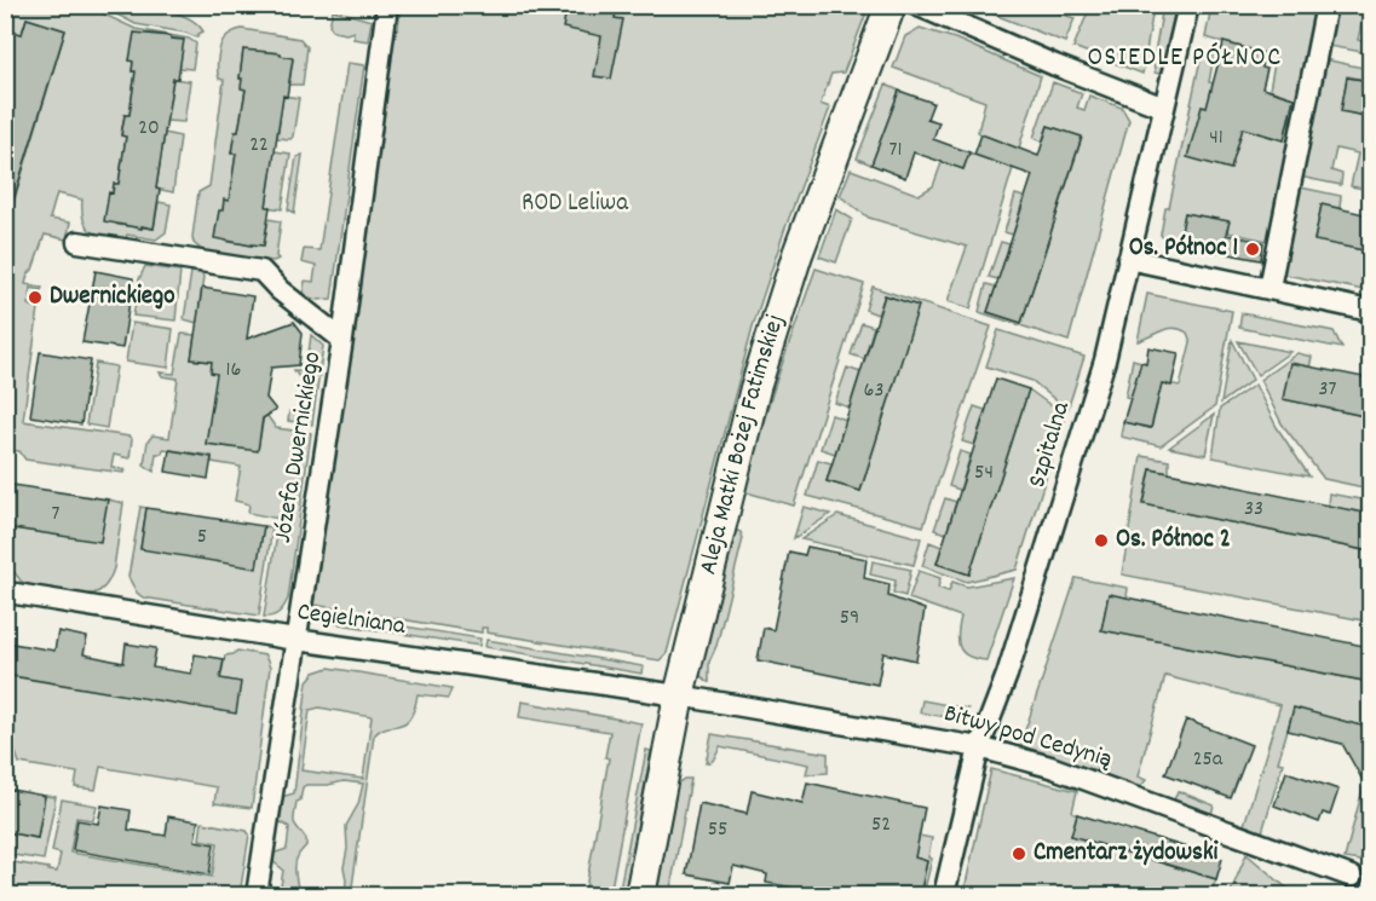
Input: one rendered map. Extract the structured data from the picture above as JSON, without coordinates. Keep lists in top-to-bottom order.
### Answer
{
  "streets": {
    "street": [
      "Aleja Matki Bożej Fatimskiej",
      "Szpitalna",
      "Józefa Dwernickiego",
      "Cegielniana",
      "Bitwy pod Cedynią"
    ]
  },
  "crossings": [
    ["Aleja Matki Bożej Fatimskiej", "Cegielniana"],
    ["Aleja Matki Bożej Fatimskiej", "Bitwy pod Cedynią"],
    ["Szpitalna", "Bitwy pod Cedynią"],
    ["Józefa Dwernickiego", "Cegielniana"],
    ["Cegielniana", "Bitwy pod Cedynią"]
  ],
  "districts": ["OSIEDLE PÓŁNOC"],
  "parks": ["ROD Leliwa"],
  "places": [
    "Os. Północ 1",
    "Dwernickiego",
    "Os. Północ 2",
    "Cmentarz żydowski"
  ],
  "house_numbers": [
    "20",
    "41",
    "22",
    "71",
    "16",
    "37",
    "63",
    "54",
    "33",
    "7",
    "5",
    "59",
    "25a",
    "52",
    "55"
  ]
}
